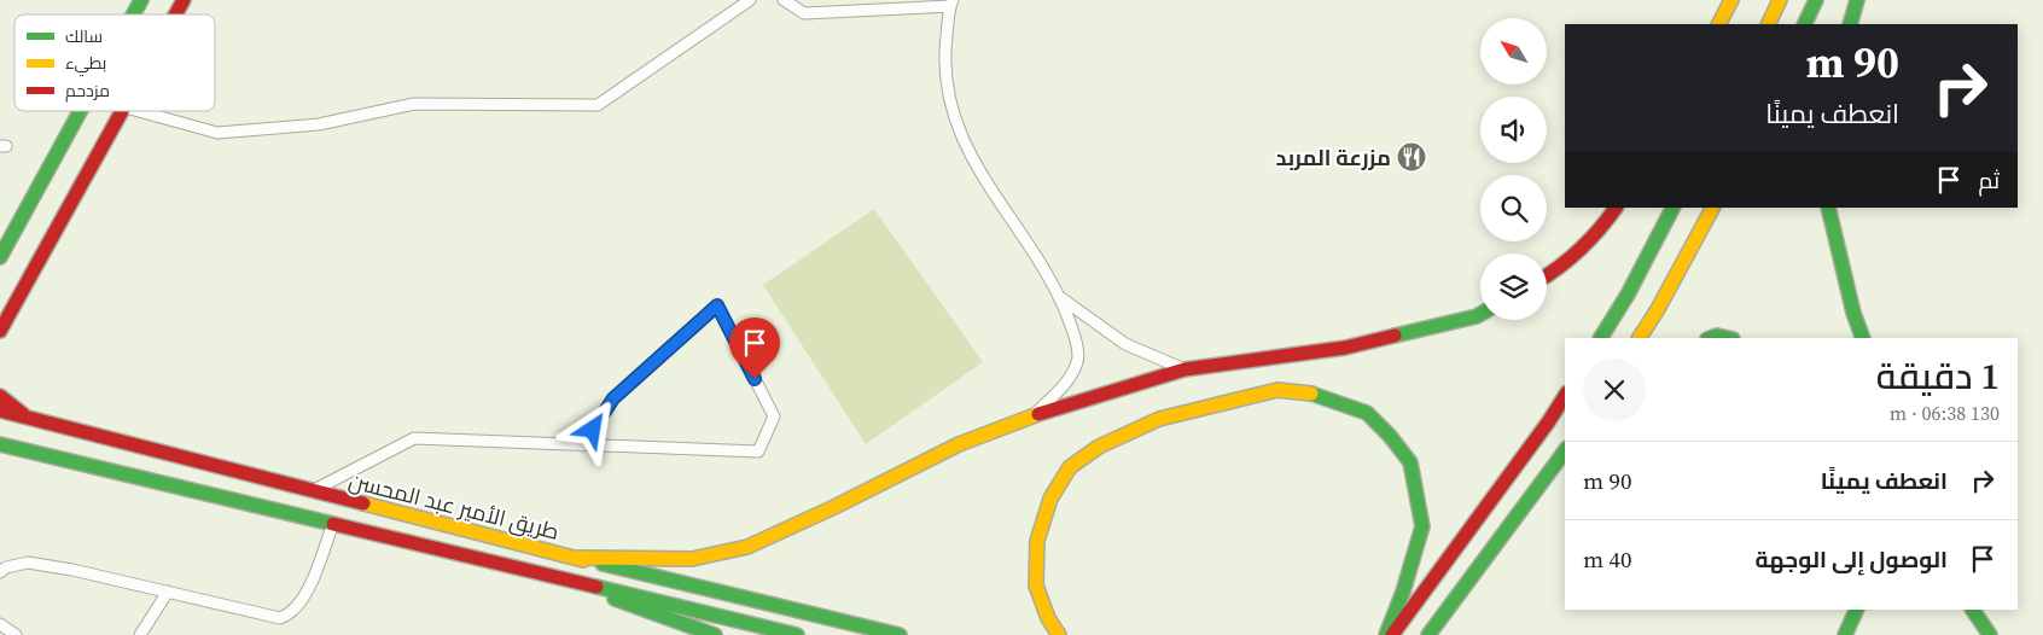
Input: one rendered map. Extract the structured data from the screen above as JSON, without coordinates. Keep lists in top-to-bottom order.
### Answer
{
  "streets": {
    "main road": ["طريق الأمير عبد المحسن"]
  },
  "places": {
    "restaurant": ["مزرعة المربد"]
  },
  "legend": ["سالك", "بطيء", "مزدحم"],
  "north": "top left",
  "page": {
    "turn": ["90 m", "انعطف يمينًا"],
    "then": "ثم",
    "heading": ["1 دقيقة", "130 m · 06:38"],
    "list": [
      {
        "name": "انعطف يمينًا",
        "value": "90 m"
      },
      {
        "name": "الوصول إلى الوجهة",
        "value": "40 m"
      }
    ]
  }
}
